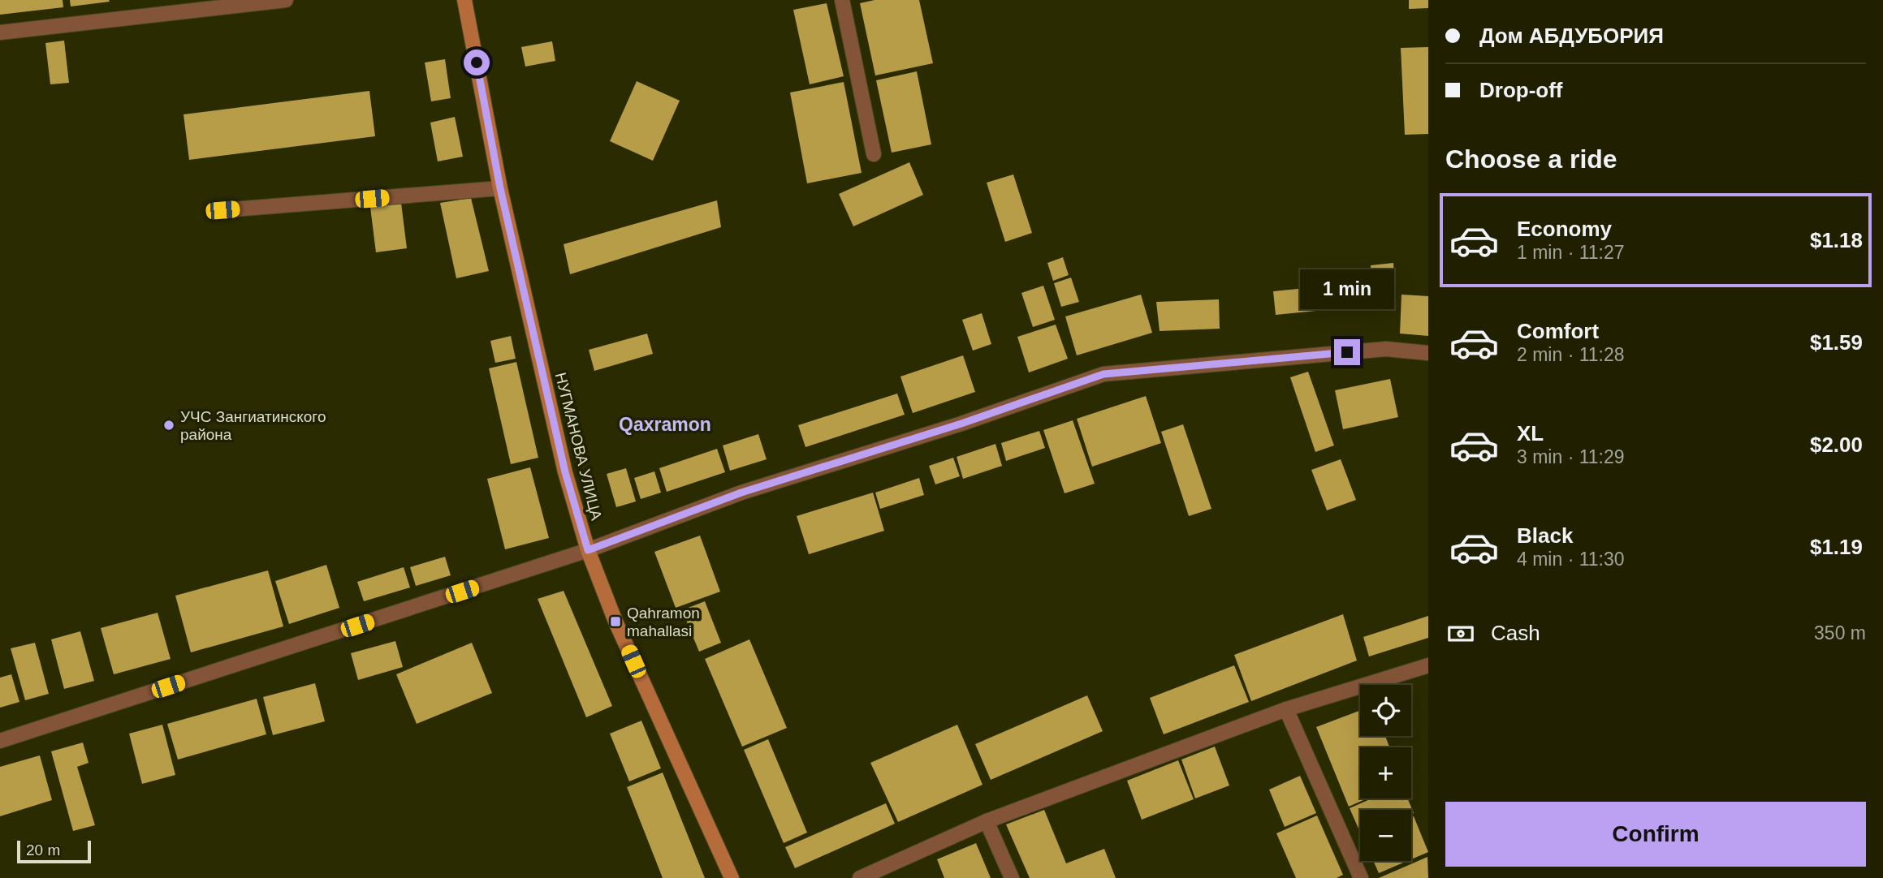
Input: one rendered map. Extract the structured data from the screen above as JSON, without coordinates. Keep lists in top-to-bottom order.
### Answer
{
  "streets": {
    "main road": ["НУГМАНОВА УЛИЦА"]
  },
  "districts": ["Qaxramon"],
  "places": {
    "other": ["УЧС Зангиатинского района"],
    "transit": ["Qahramon mahallasi"]
  },
  "scale_bar": "20 m",
  "page": {
    "banner": ["Дом АБДУБОРИЯ", "Drop-off"],
    "heading": "Choose a ride",
    "list": [
      {
        "name": "Economy",
        "note": "1 min · 11:27",
        "value": "$1.18"
      },
      {
        "name": "Comfort",
        "note": "2 min · 11:28",
        "value": "$1.59"
      },
      {
        "name": "XL",
        "note": "3 min · 11:29",
        "value": "$2.00"
      },
      {
        "name": "Black",
        "note": "4 min · 11:30",
        "value": "$1.19"
      }
    ],
    "bubble": "1 min",
    "pay": ["Cash", "350 m"],
    "map_buttons": ["+", "−"],
    "buttons": "Confirm",
    "scale": "20 m"
  }
}
